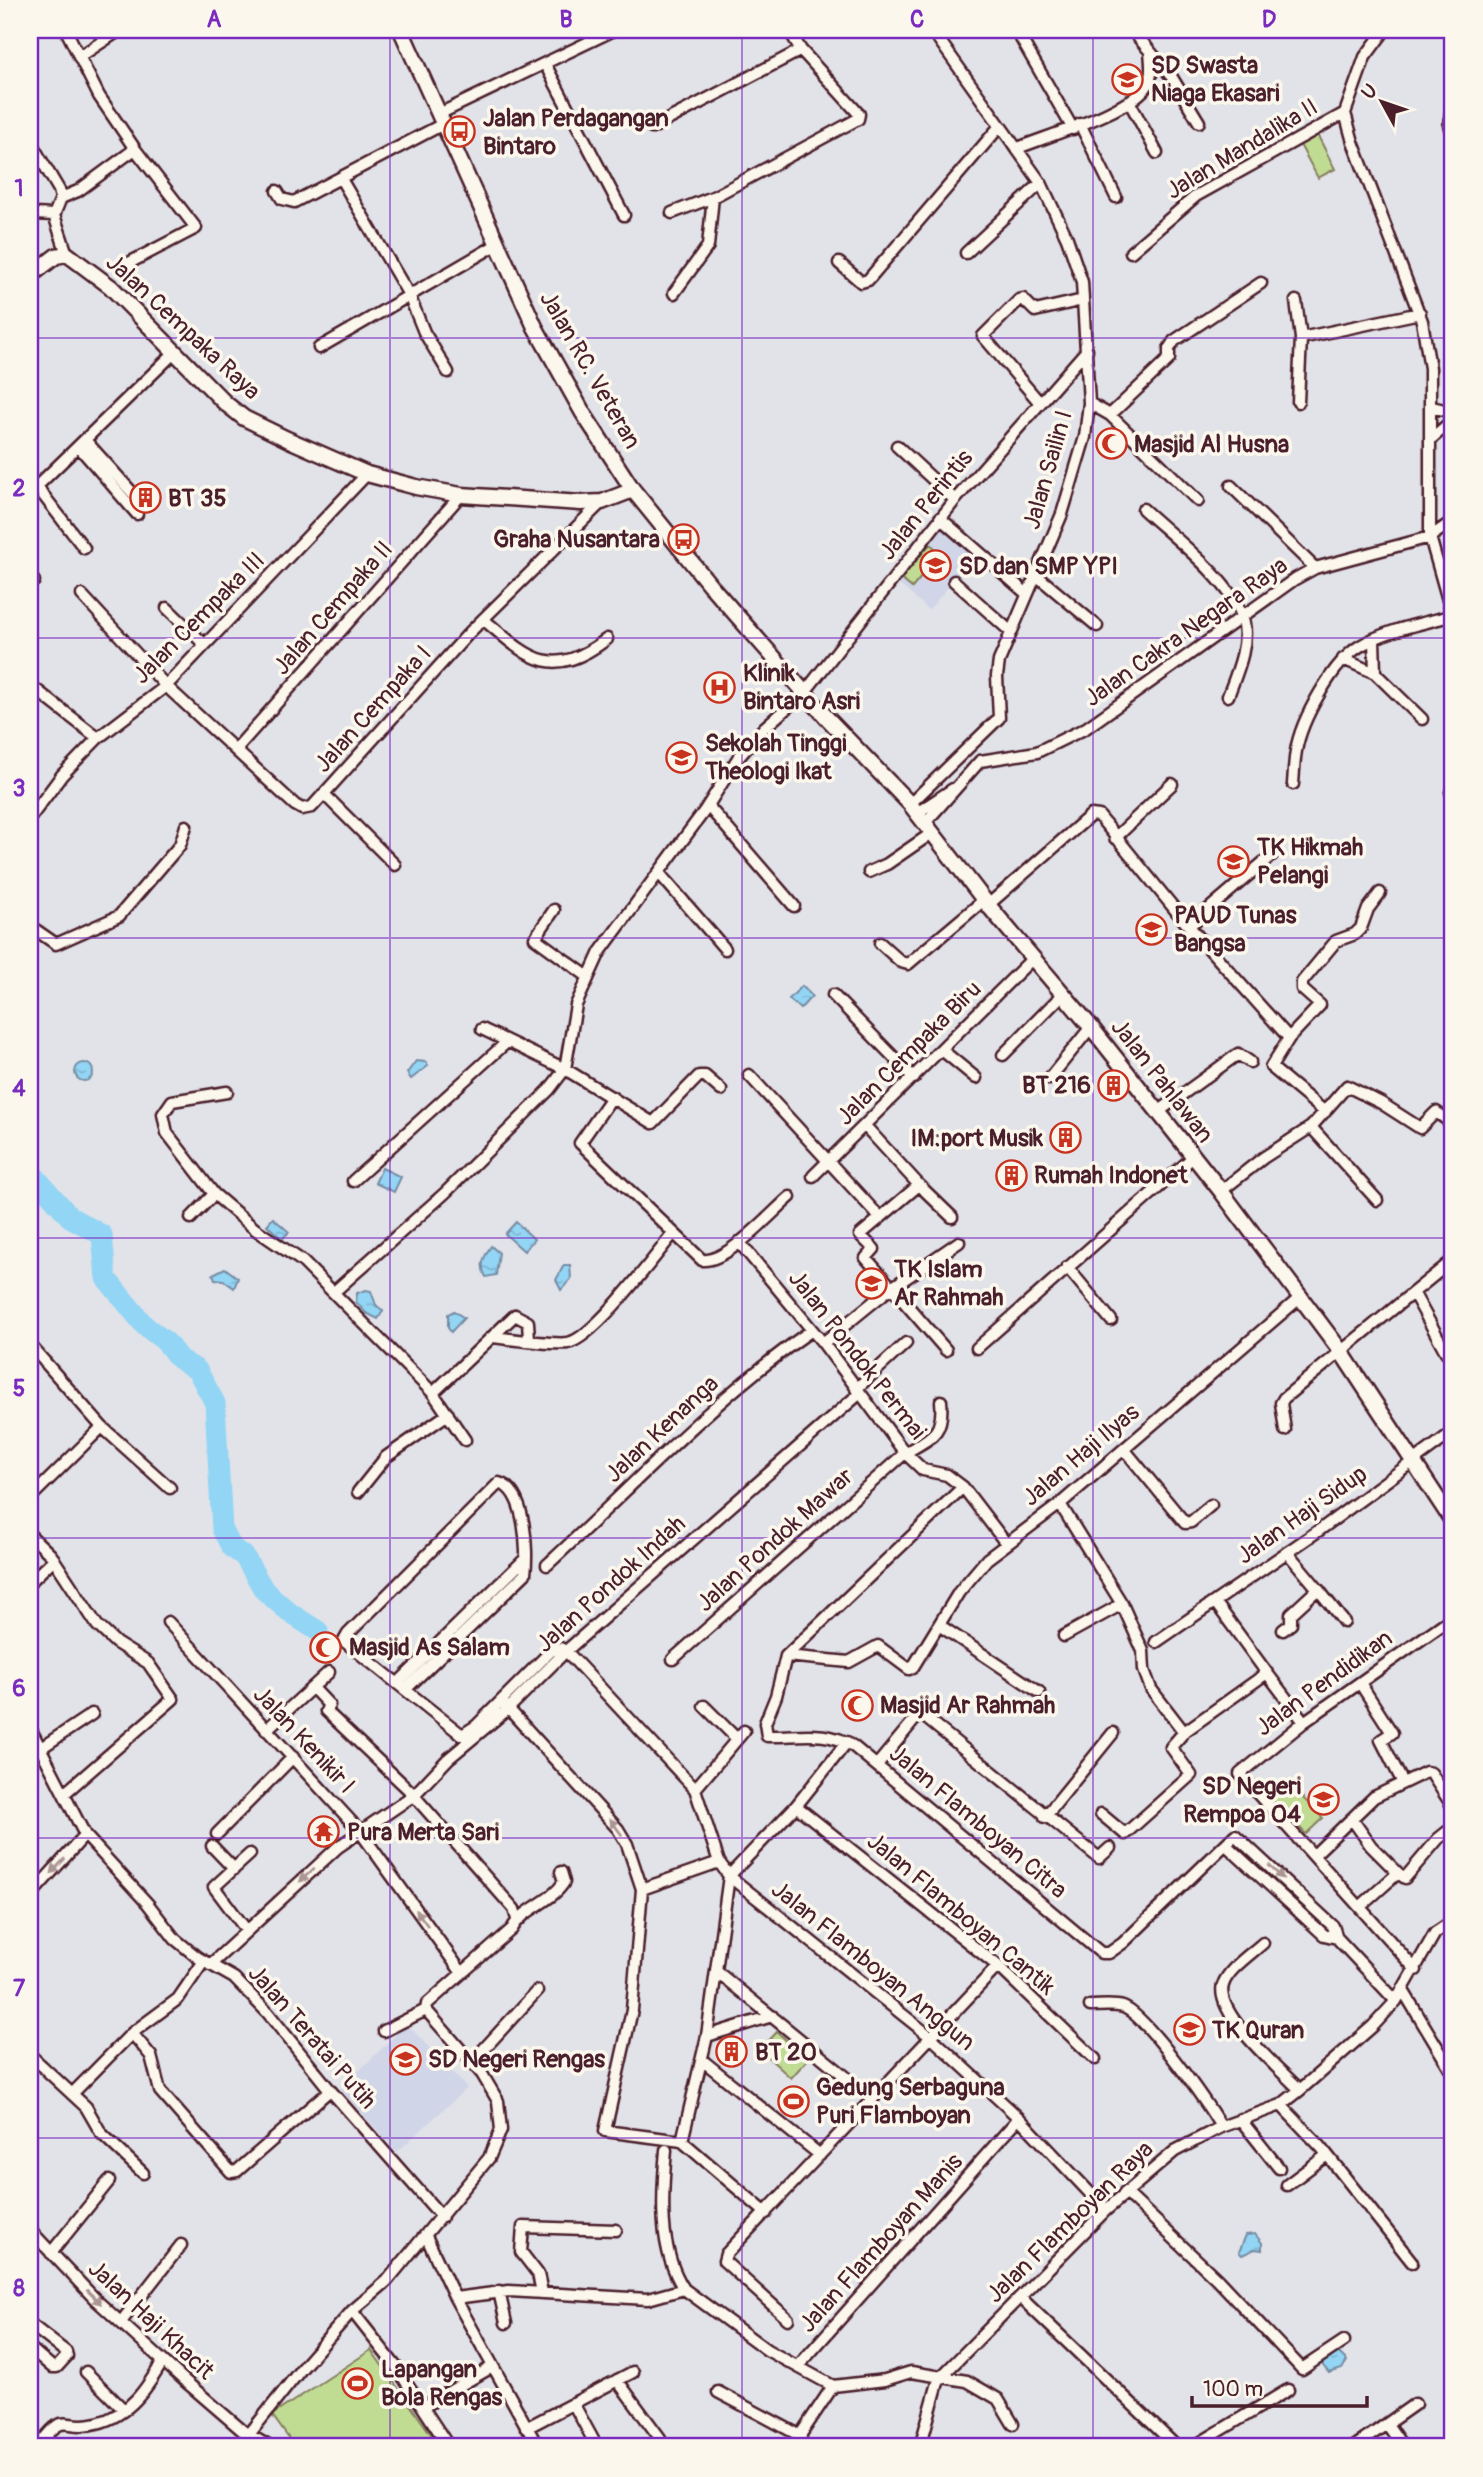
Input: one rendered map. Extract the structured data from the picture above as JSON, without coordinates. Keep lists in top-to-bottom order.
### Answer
{
  "streets": {
    "main road": ["Jalan Cempaka Raya", "Jalan RC. Veteran", "Jalan Pahlawan"],
    "street": [
      "Jalan Mandalika II",
      "Jalan Sailin I",
      "Jalan Perintis",
      "Jalan Cempaka II",
      "Jalan Cempaka III",
      "Jalan Cakra Negara Raya",
      "Jalan Cempaka I",
      "Jalan Cempaka Biru",
      "Jalan Pondok Permai",
      "Jalan Kenanga",
      "Jalan Haji Ilyas",
      "Jalan Haji Sidup",
      "Jalan Pondok Mawar",
      "Jalan Pondok Indah",
      "Jalan Pendidikan",
      "Jalan Kenikir I",
      "Jalan Flamboyan Citra",
      "Jalan Flamboyan Cantik",
      "Jalan Flamboyan Anggun",
      "Jalan Teratai Putih",
      "Jalan Flamboyan Raya",
      "Jalan Flamboyan Manis",
      "Jalan Haji Khacit"
    ]
  },
  "crossings": [
    ["Jalan Cempaka Raya", "Jalan RC. Veteran"],
    ["Jalan Cempaka Raya", "Jalan Cempaka II"],
    ["Jalan Cempaka Raya", "Jalan Cempaka III"],
    ["Jalan Cempaka Raya", "Jalan Cempaka I"],
    ["Jalan RC. Veteran", "Jalan Perintis"],
    ["Jalan RC. Veteran", "Jalan Pahlawan"],
    ["Jalan Sailin I", "Jalan Perintis"],
    ["Jalan Sailin I", "Jalan Cakra Negara Raya"],
    ["Jalan Sailin I", "Jalan Pahlawan"],
    ["Jalan Perintis", "Jalan Pahlawan"],
    ["Jalan Cempaka II", "Jalan Cempaka I"],
    ["Jalan Cempaka III", "Jalan Cempaka I"],
    ["Jalan Cakra Negara Raya", "Jalan Pahlawan"],
    ["Jalan Cempaka Biru", "Jalan Pahlawan"],
    ["Jalan Pahlawan", "Jalan Haji Ilyas"],
    ["Jalan Pahlawan", "Jalan Haji Sidup"],
    ["Jalan Pondok Permai", "Jalan Kenanga"],
    ["Jalan Pondok Permai", "Jalan Haji Ilyas"],
    ["Jalan Pondok Permai", "Jalan Pondok Mawar"],
    ["Jalan Pondok Permai", "Jalan Pondok Indah"],
    ["Jalan Kenikir I", "Jalan Teratai Putih"],
    ["Jalan Flamboyan Citra", "Jalan Flamboyan Raya"],
    ["Jalan Flamboyan Anggun", "Jalan Flamboyan Raya"],
    ["Jalan Flamboyan Anggun", "Jalan Flamboyan Manis"]
  ],
  "places": {
    "school or university": [
      "SD Swasta Niaga Ekasari",
      "SD dan SMP YPI",
      "Sekolah Tinggi Theologi Ikat",
      "TK Hikmah Pelangi",
      "PAUD Tunas Bangsa",
      "TK Islam Ar Rahmah",
      "SD Negeri Rempoa 04",
      "TK Quran",
      "SD Negeri Rengas"
    ],
    "bus stop": ["Jalan Perdagangan Bintaro", "Graha Nusantara"],
    "mosque": ["Masjid Al Husna", "Masjid As Salam", "Masjid Ar Rahmah"],
    "building": [
      "BT 35",
      "BT 216",
      "IM:port Musik",
      "Rumah Indonet",
      "BT 20"
    ],
    "hospital": ["Klinik Bintaro Asri"],
    "temple": ["Pura Merta Sari"],
    "sports": ["Gedung Serbaguna Puri Flamboyan", "Lapangan Bola Rengas"]
  },
  "scale_bar": "100 m",
  "north": "top left",
  "grid": {
    "columns": [
      "A",
      "B",
      "C",
      "D"
    ],
    "rows": [
      "1",
      "2",
      "3",
      "4",
      "5",
      "6",
      "7",
      "8"
    ]
  }
}
